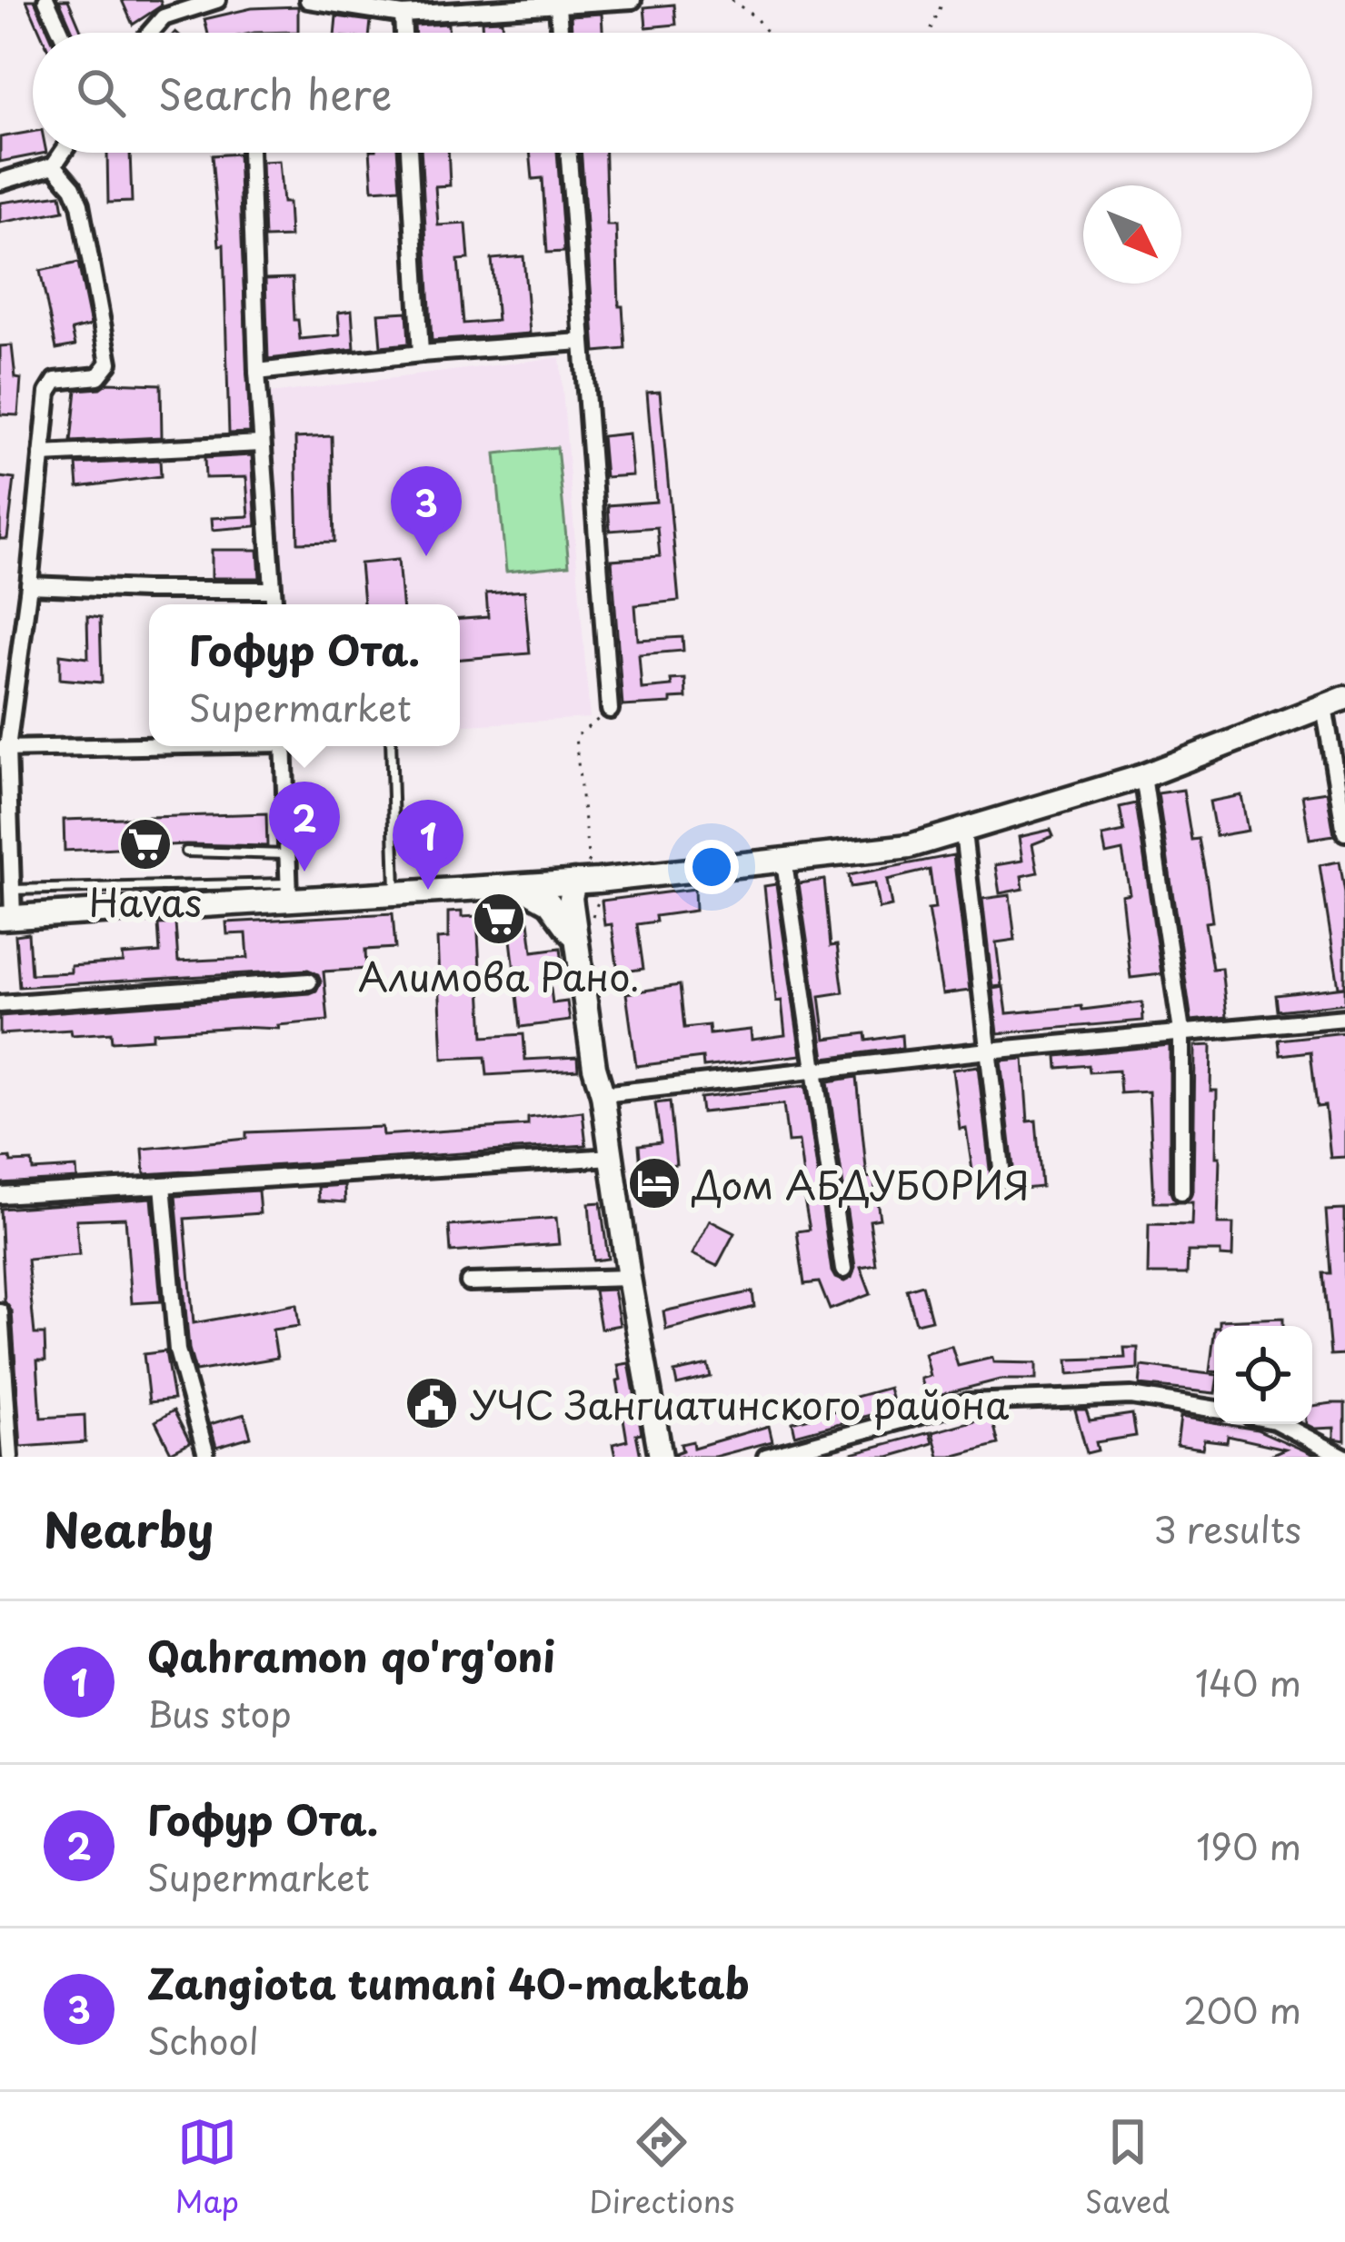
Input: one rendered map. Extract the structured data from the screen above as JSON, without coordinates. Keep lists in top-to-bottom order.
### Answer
{
  "places": {
    "supermarket": ["Havas", "Алимова Рано."],
    "hotel": ["Дом АБДУБОРИЯ"],
    "public building": ["УЧС Зангиатинского района"]
  },
  "north": "bottom right",
  "page": {
    "search": "Search here",
    "pins": ["3", "2", "1"],
    "popup": ["Гофур Ота.", "Supermarket"],
    "heading": ["Nearby", "3 results"],
    "list": [
      {
        "mark": "1",
        "name": "Qahramon qo'rg'oni",
        "note": "Bus stop",
        "value": "140 m"
      },
      {
        "mark": "2",
        "name": "Гофур Ота.",
        "note": "Supermarket",
        "value": "190 m"
      },
      {
        "mark": "3",
        "name": "Zangiota tumani 40-maktab",
        "note": "School",
        "value": "200 m"
      }
    ],
    "nav": ["Map", "Directions", "Saved"]
  }
}
